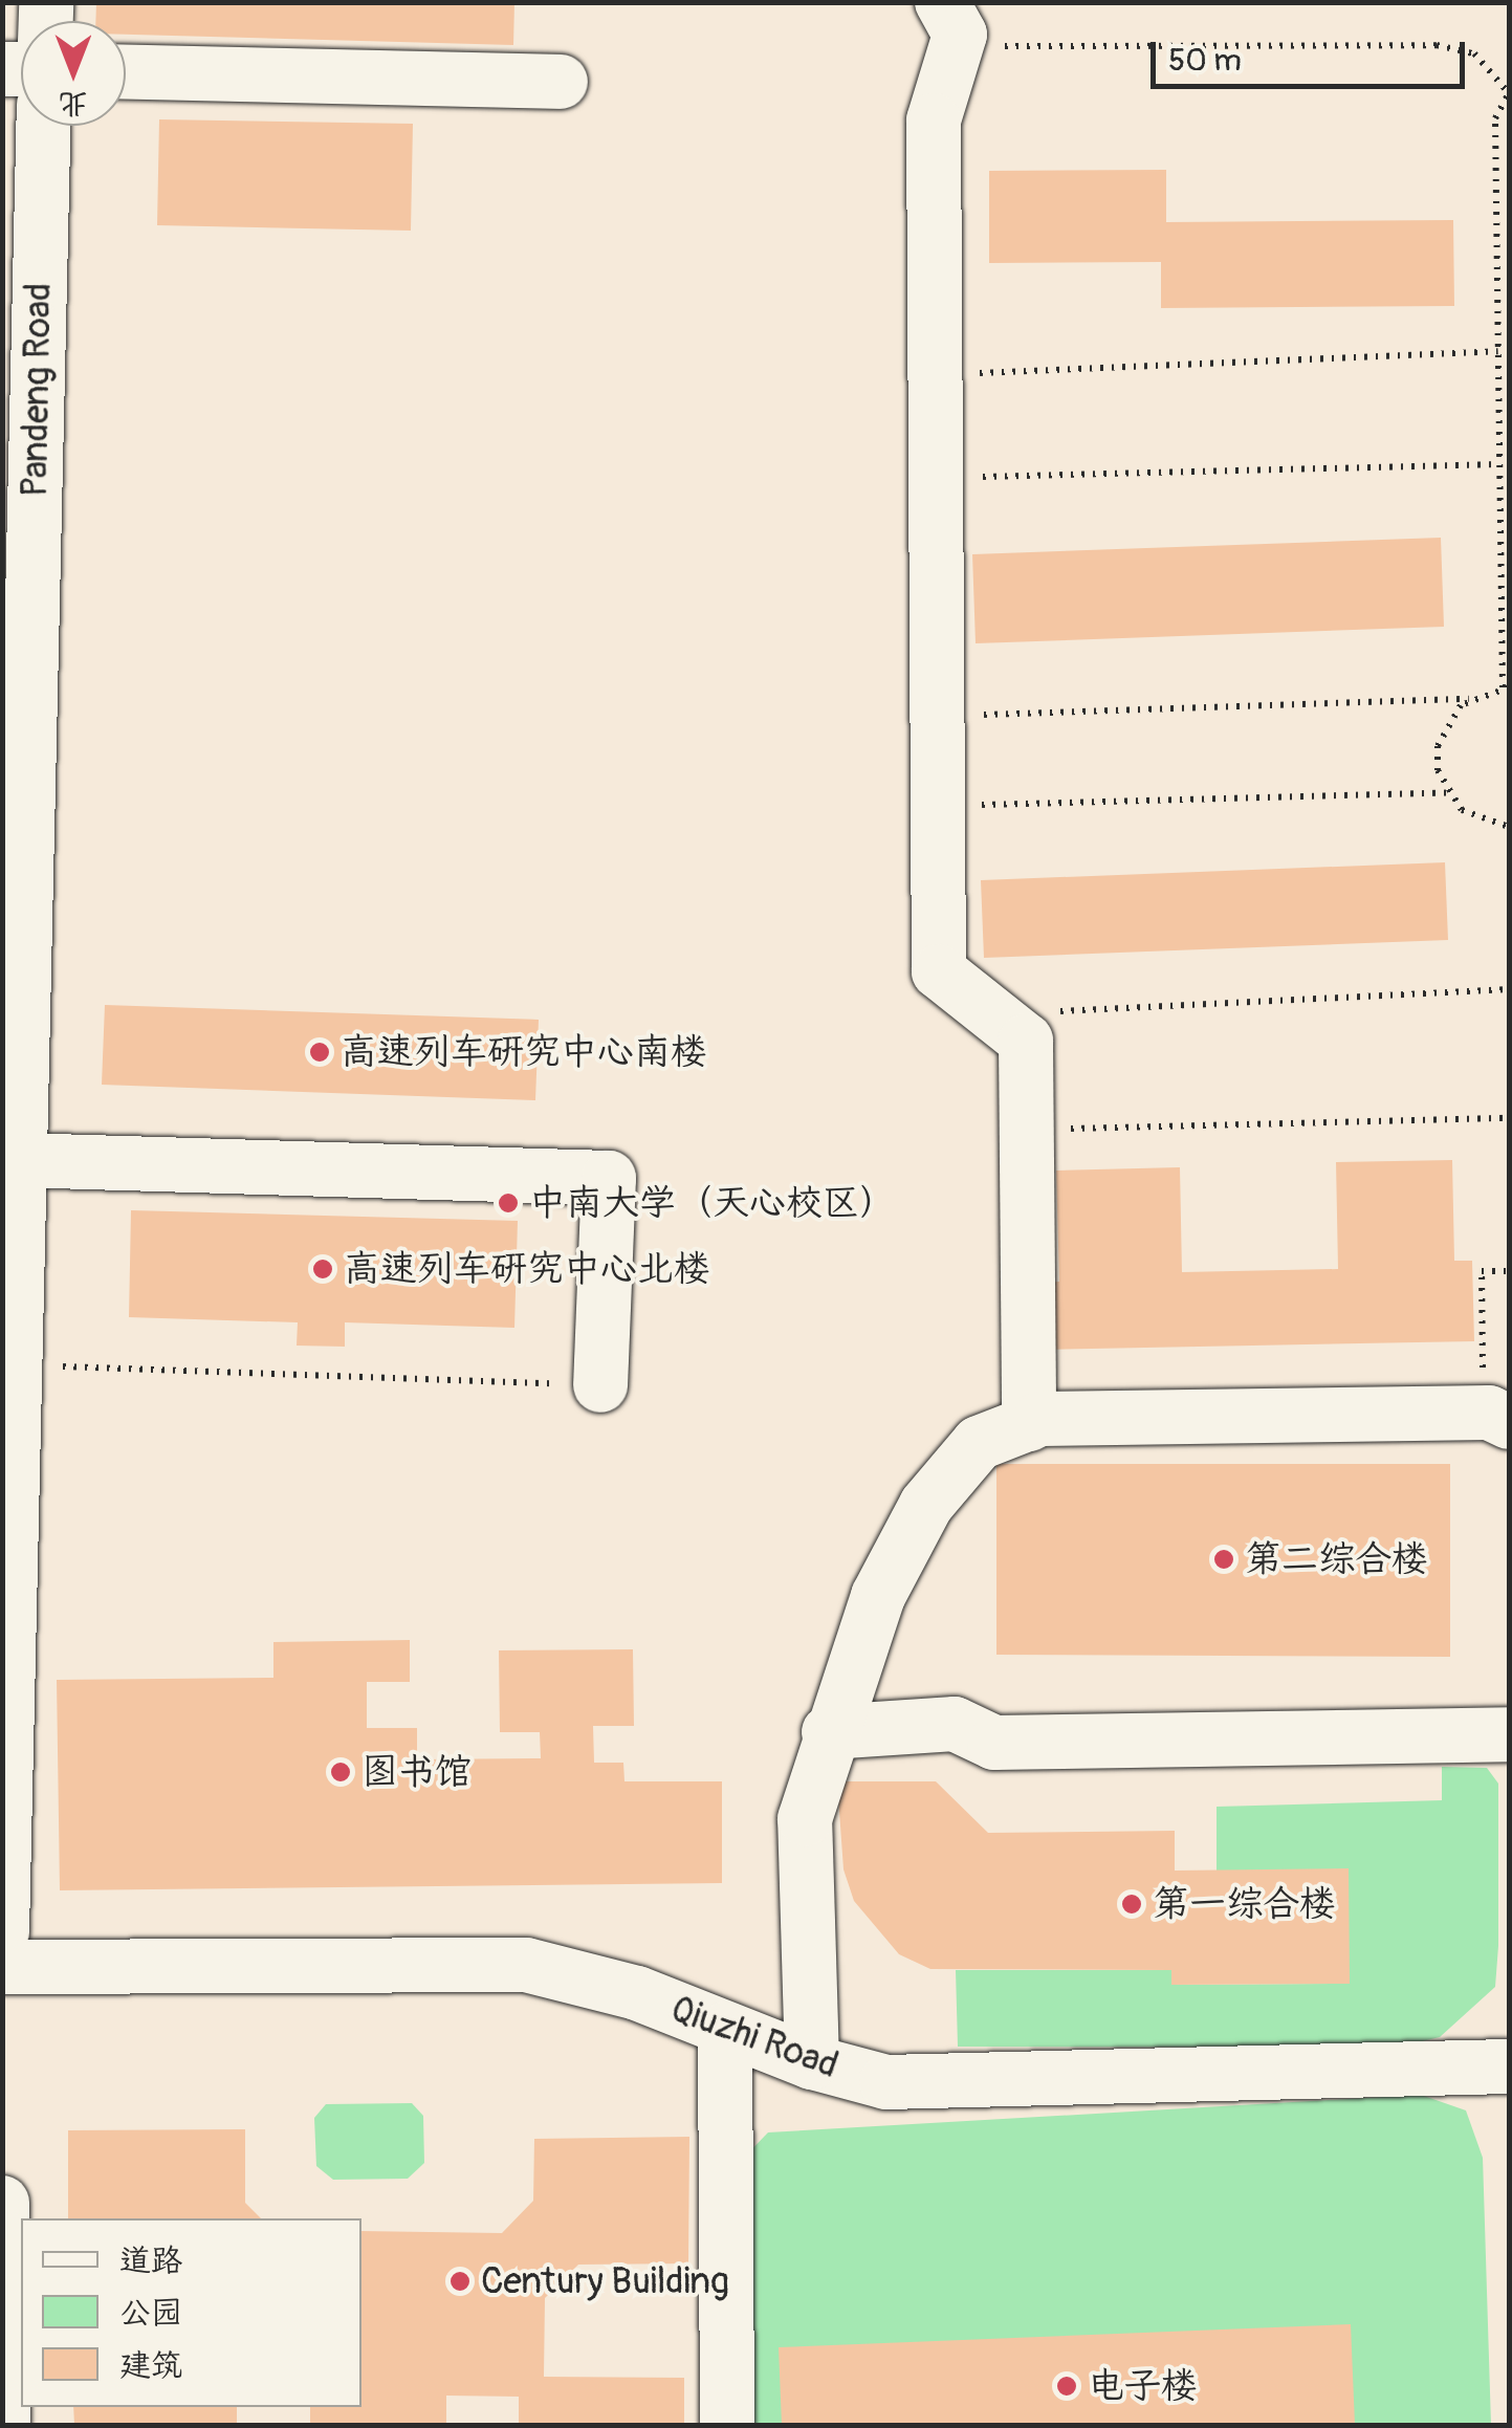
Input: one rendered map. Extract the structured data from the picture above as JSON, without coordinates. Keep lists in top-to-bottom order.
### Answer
{
  "streets": {
    "street": ["Pandeng Road", "Qiuzhi Road"]
  },
  "places": [
    "高速列车研究中心南楼",
    "中南大学（天心校区）",
    "高速列车研究中心北楼",
    "第二综合楼",
    "图书馆",
    "第一综合楼",
    "Century Building",
    "电子楼"
  ],
  "legend": ["道路", "公园", "建筑"],
  "scale_bar": "50 m",
  "north": "bottom"
}
